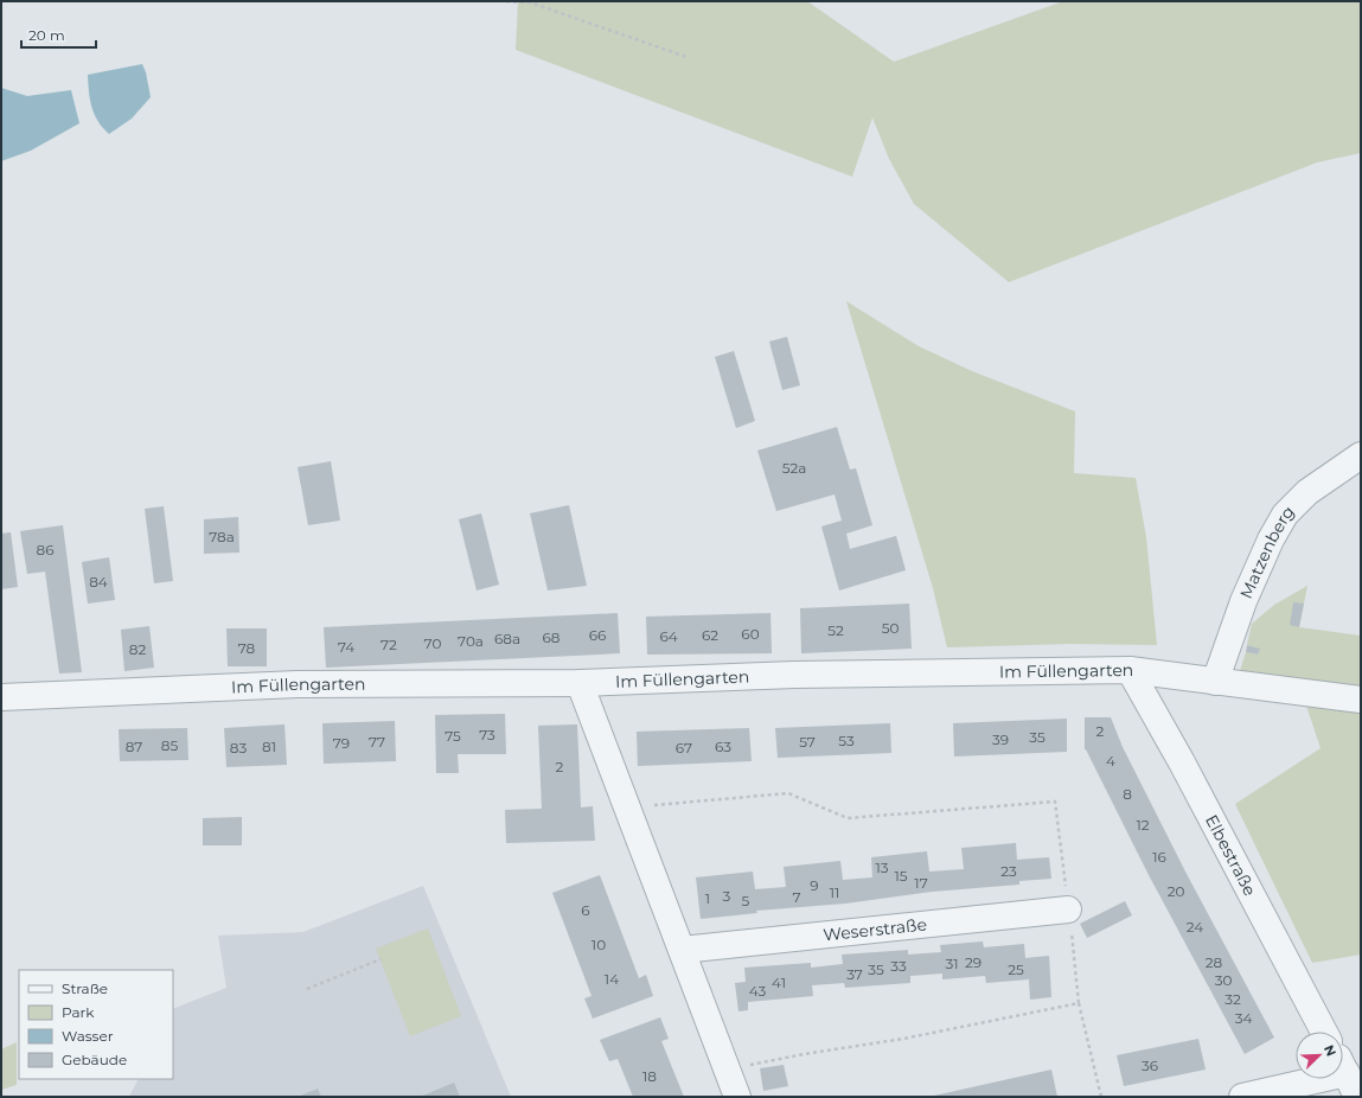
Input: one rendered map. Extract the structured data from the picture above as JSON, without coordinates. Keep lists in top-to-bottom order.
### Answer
{
  "streets": {
    "street": [
      "Matzenberg",
      "Im Füllengarten",
      "Elbestraße",
      "Weserstraße"
    ]
  },
  "crossings": [
    ["Matzenberg", "Im Füllengarten"],
    ["Im Füllengarten", "Elbestraße"]
  ],
  "house_numbers": [
    "52a",
    "78a",
    "86",
    "84",
    "50",
    "52",
    "60",
    "66",
    "62",
    "64",
    "68",
    "68a",
    "70a",
    "70",
    "72",
    "74",
    "78",
    "82",
    "2",
    "73",
    "75",
    "35",
    "39",
    "53",
    "77",
    "57",
    "79",
    "85",
    "87",
    "81",
    "63",
    "83",
    "67",
    "4",
    "2",
    "8",
    "12",
    "16",
    "13",
    "23",
    "15",
    "17",
    "9",
    "20",
    "11",
    "3",
    "7",
    "1",
    "5",
    "6",
    "24",
    "10",
    "29",
    "28",
    "31",
    "33",
    "35",
    "25",
    "37",
    "14",
    "30",
    "41",
    "43",
    "32",
    "34",
    "36",
    "18"
  ],
  "legend": [
    "Straße",
    "Park",
    "Wasser",
    "Gebäude"
  ],
  "scale_bar": "20 m",
  "north": "top right"
}
